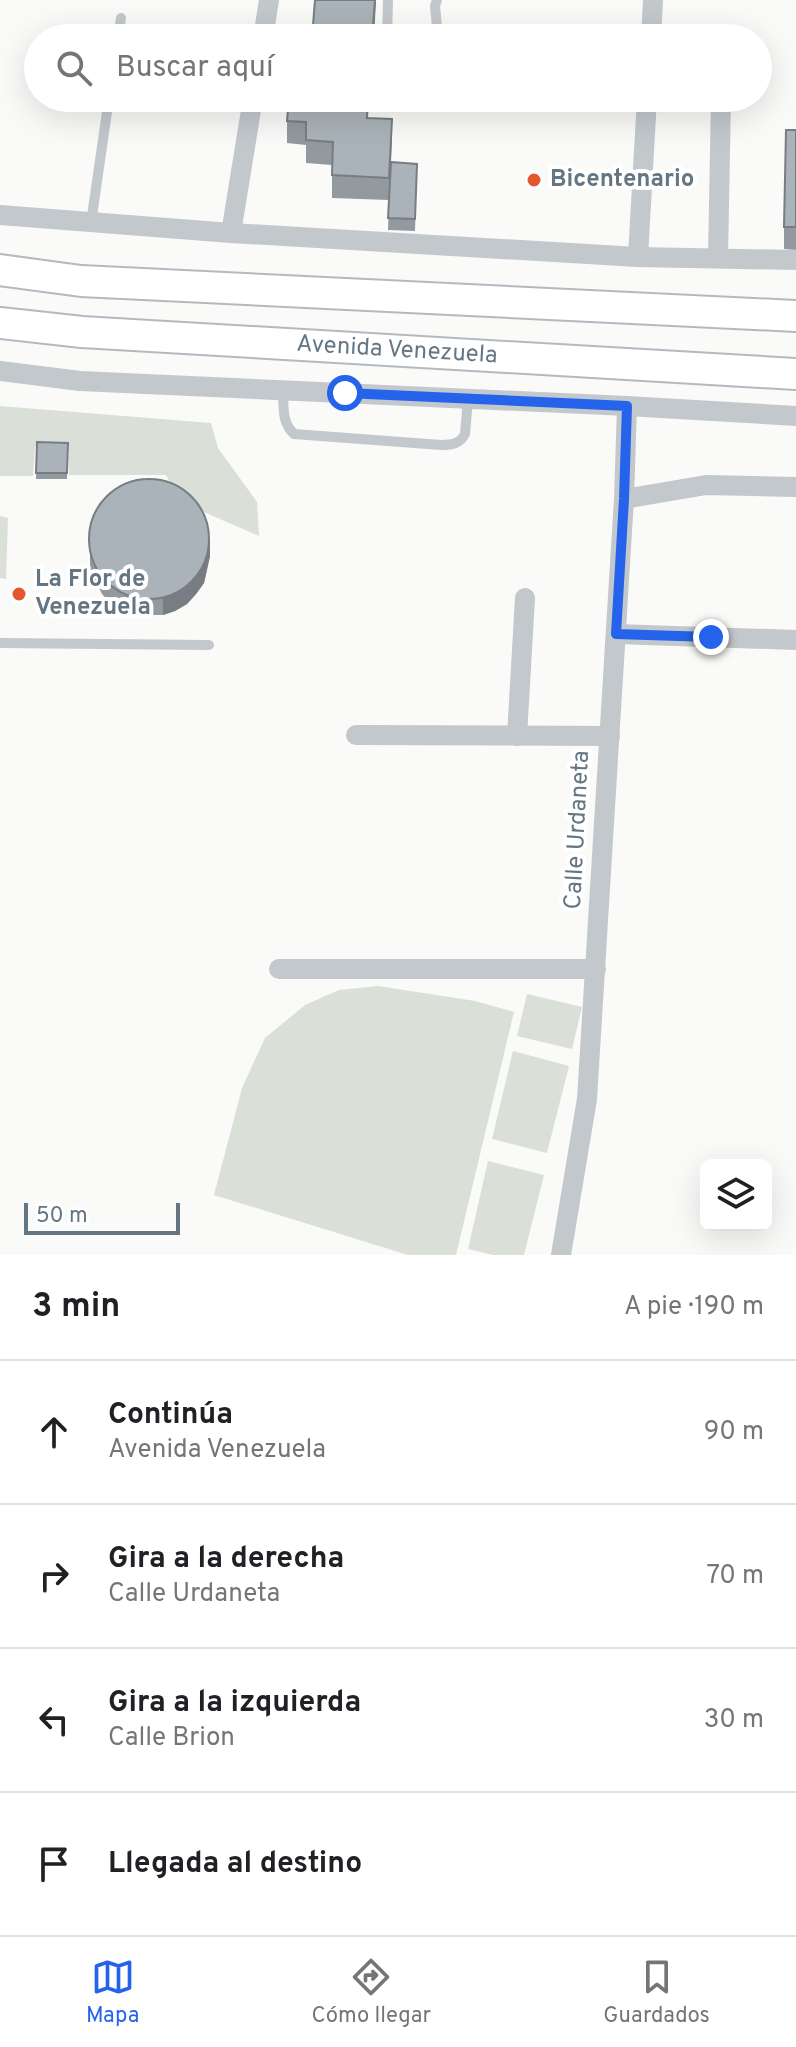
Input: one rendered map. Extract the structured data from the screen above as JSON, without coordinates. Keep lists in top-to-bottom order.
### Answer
{
  "streets": {
    "street": ["Avenida Venezuela", "Calle Urdaneta"]
  },
  "crossings": [
    ["Avenida Venezuela", "Calle Urdaneta"]
  ],
  "places": ["Bicentenario", "La Flor de Venezuela"],
  "scale_bar": "50 m",
  "page": {
    "search": "Buscar aquí",
    "scale": "50 m",
    "heading": ["3 min", "A pie · 190 m"],
    "list": [
      ["Continúa", "Avenida Venezuela", "90 m"],
      ["Gira a la derecha", "Calle Urdaneta", "70 m"],
      ["Gira a la izquierda", "Calle Brion", "30 m"],
      "Llegada al destino"
    ],
    "nav": ["Mapa", "Cómo llegar", "Guardados"]
  }
}
